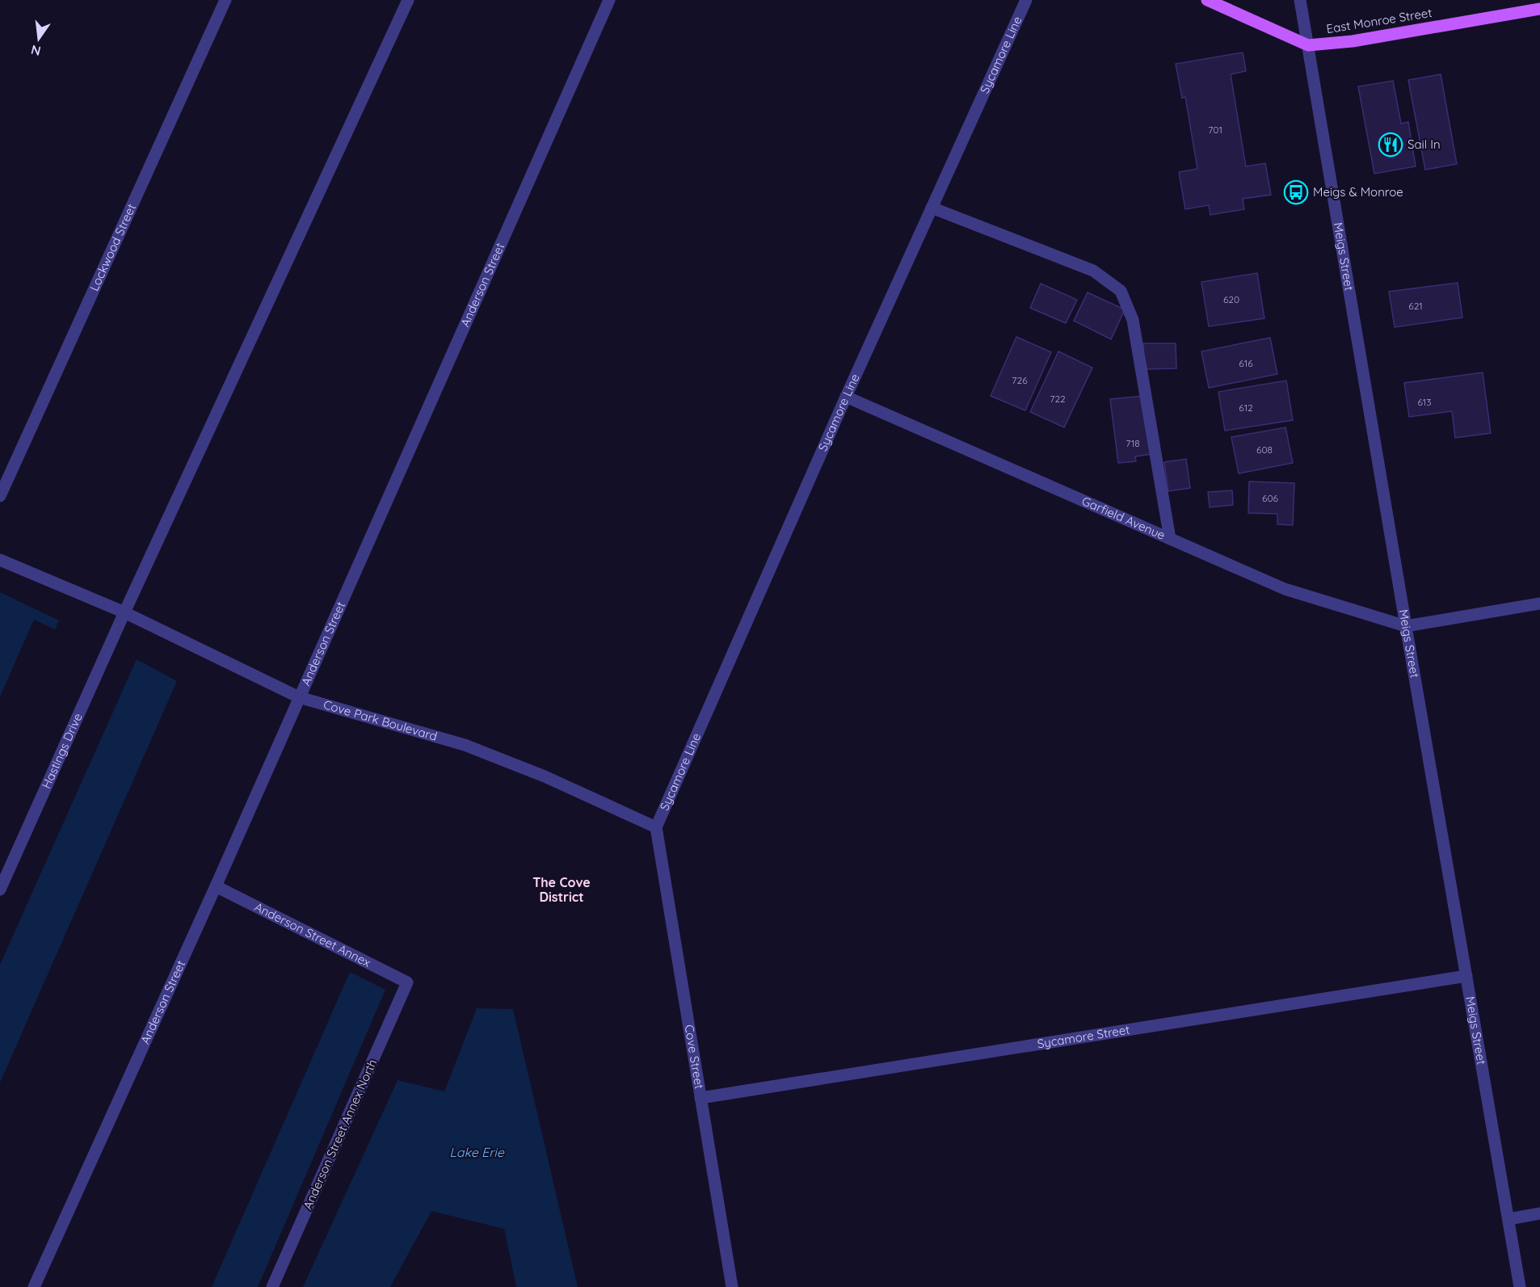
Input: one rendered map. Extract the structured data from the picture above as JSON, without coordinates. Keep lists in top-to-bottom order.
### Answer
{
  "streets": {
    "main road": ["East Monroe Street"],
    "street": [
      "Sycamore Line",
      "Lockwood Street",
      "Meigs Street",
      "Anderson Street",
      "Garfield Avenue",
      "Cove Park Boulevard",
      "Hastings Drive",
      "Anderson Street Annex",
      "Sycamore Street",
      "Cove Street",
      "Anderson Street Annex North"
    ]
  },
  "crossings": [
    ["East Monroe Street", "Meigs Street"],
    ["Sycamore Line", "Garfield Avenue"],
    ["Sycamore Line", "Cove Park Boulevard"],
    ["Sycamore Line", "Cove Street"],
    ["Meigs Street", "Garfield Avenue"],
    ["Meigs Street", "Sycamore Street"],
    ["Anderson Street", "Cove Park Boulevard"],
    ["Anderson Street", "Anderson Street Annex"],
    ["Cove Park Boulevard", "Hastings Drive"],
    ["Cove Park Boulevard", "Cove Street"],
    ["Anderson Street Annex", "Anderson Street Annex North"],
    ["Sycamore Street", "Cove Street"]
  ],
  "districts": ["The Cove District"],
  "water": ["Lake Erie"],
  "places": {
    "restaurant": ["Sail In"],
    "bus stop": ["Meigs & Monroe"]
  },
  "house_numbers": [
    "701",
    "620",
    "621",
    "616",
    "726",
    "722",
    "613",
    "612",
    "718",
    "608",
    "606"
  ],
  "north": "bottom"
}
